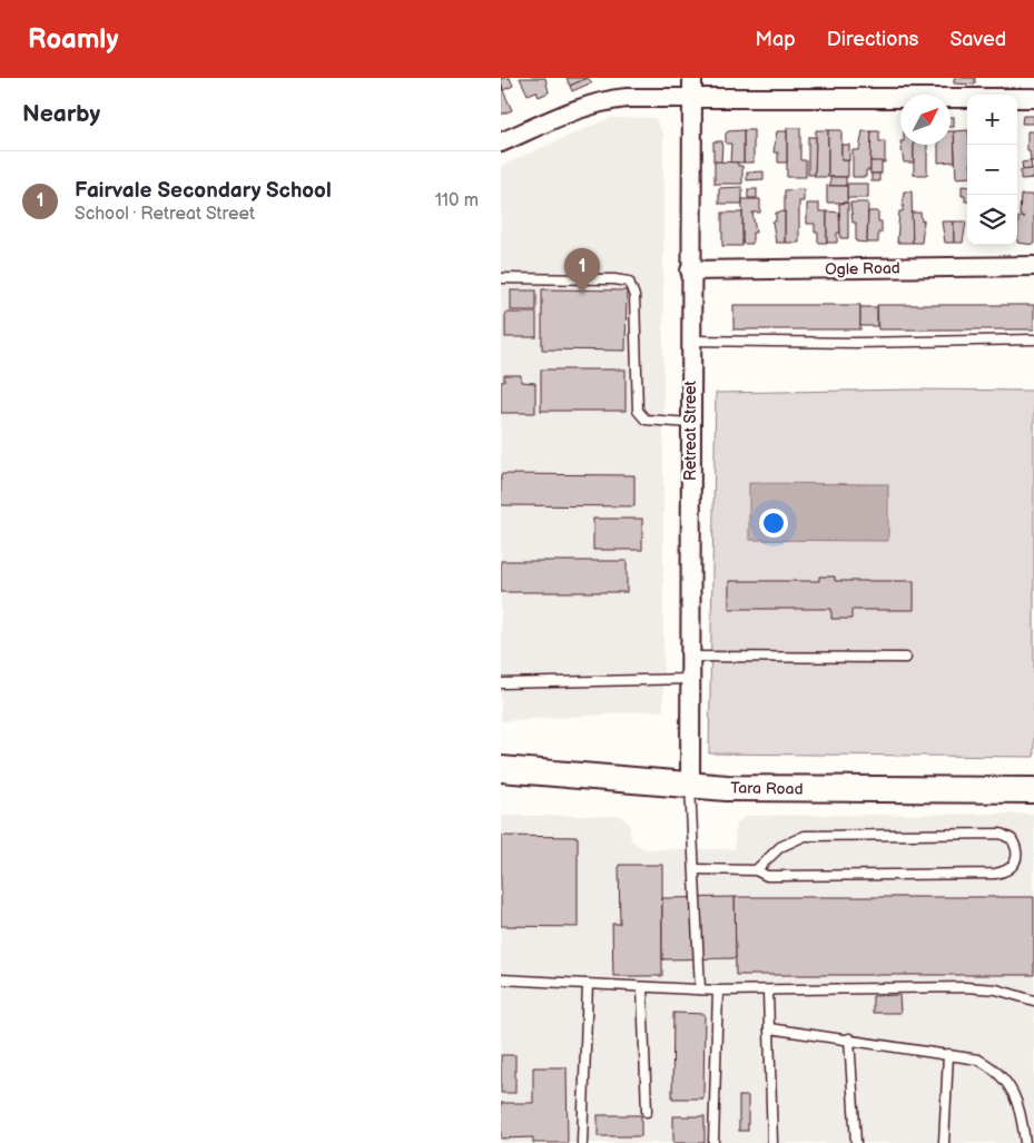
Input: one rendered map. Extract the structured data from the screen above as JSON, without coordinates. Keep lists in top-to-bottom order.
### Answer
{
  "streets": {
    "street": ["Ogle Road", "Retreat Street", "Tara Road"]
  },
  "crossings": [
    ["Ogle Road", "Retreat Street"],
    ["Retreat Street", "Tara Road"]
  ],
  "north": "top right",
  "page": {
    "header": "Roamly",
    "nav": ["Map", "Directions", "Saved"],
    "heading": "Nearby",
    "map_buttons": ["+", "−"],
    "list": [
      {
        "mark": "1",
        "name": "Fairvale Secondary School",
        "note": "School · Retreat Street",
        "value": "110 m"
      }
    ],
    "pins": "1"
  }
}
